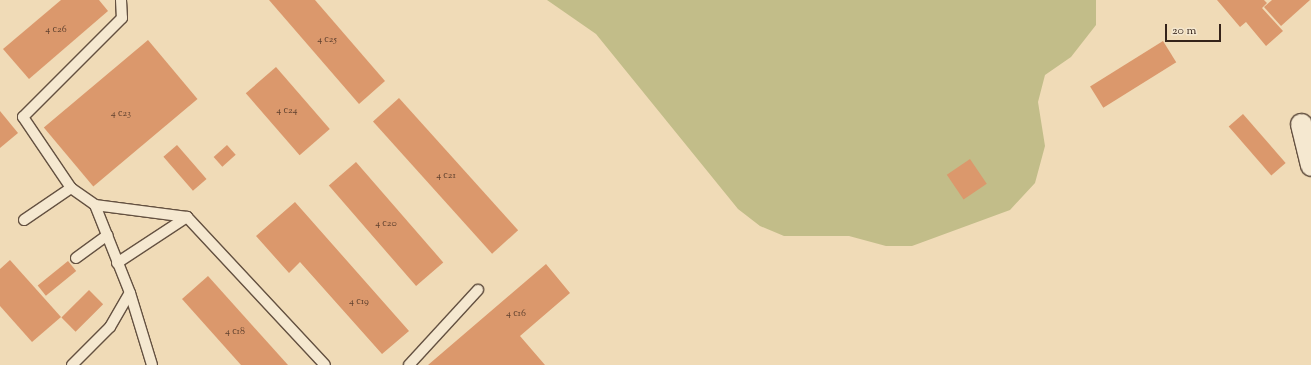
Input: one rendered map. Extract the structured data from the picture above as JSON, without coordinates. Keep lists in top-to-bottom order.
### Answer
{
  "house_numbers": [
    "4 с26",
    "4 с25",
    "4 с24",
    "4 с23",
    "4 с21",
    "4 с20",
    "4 с19",
    "4 с16",
    "4 с18"
  ],
  "scale_bar": "20 m"
}
